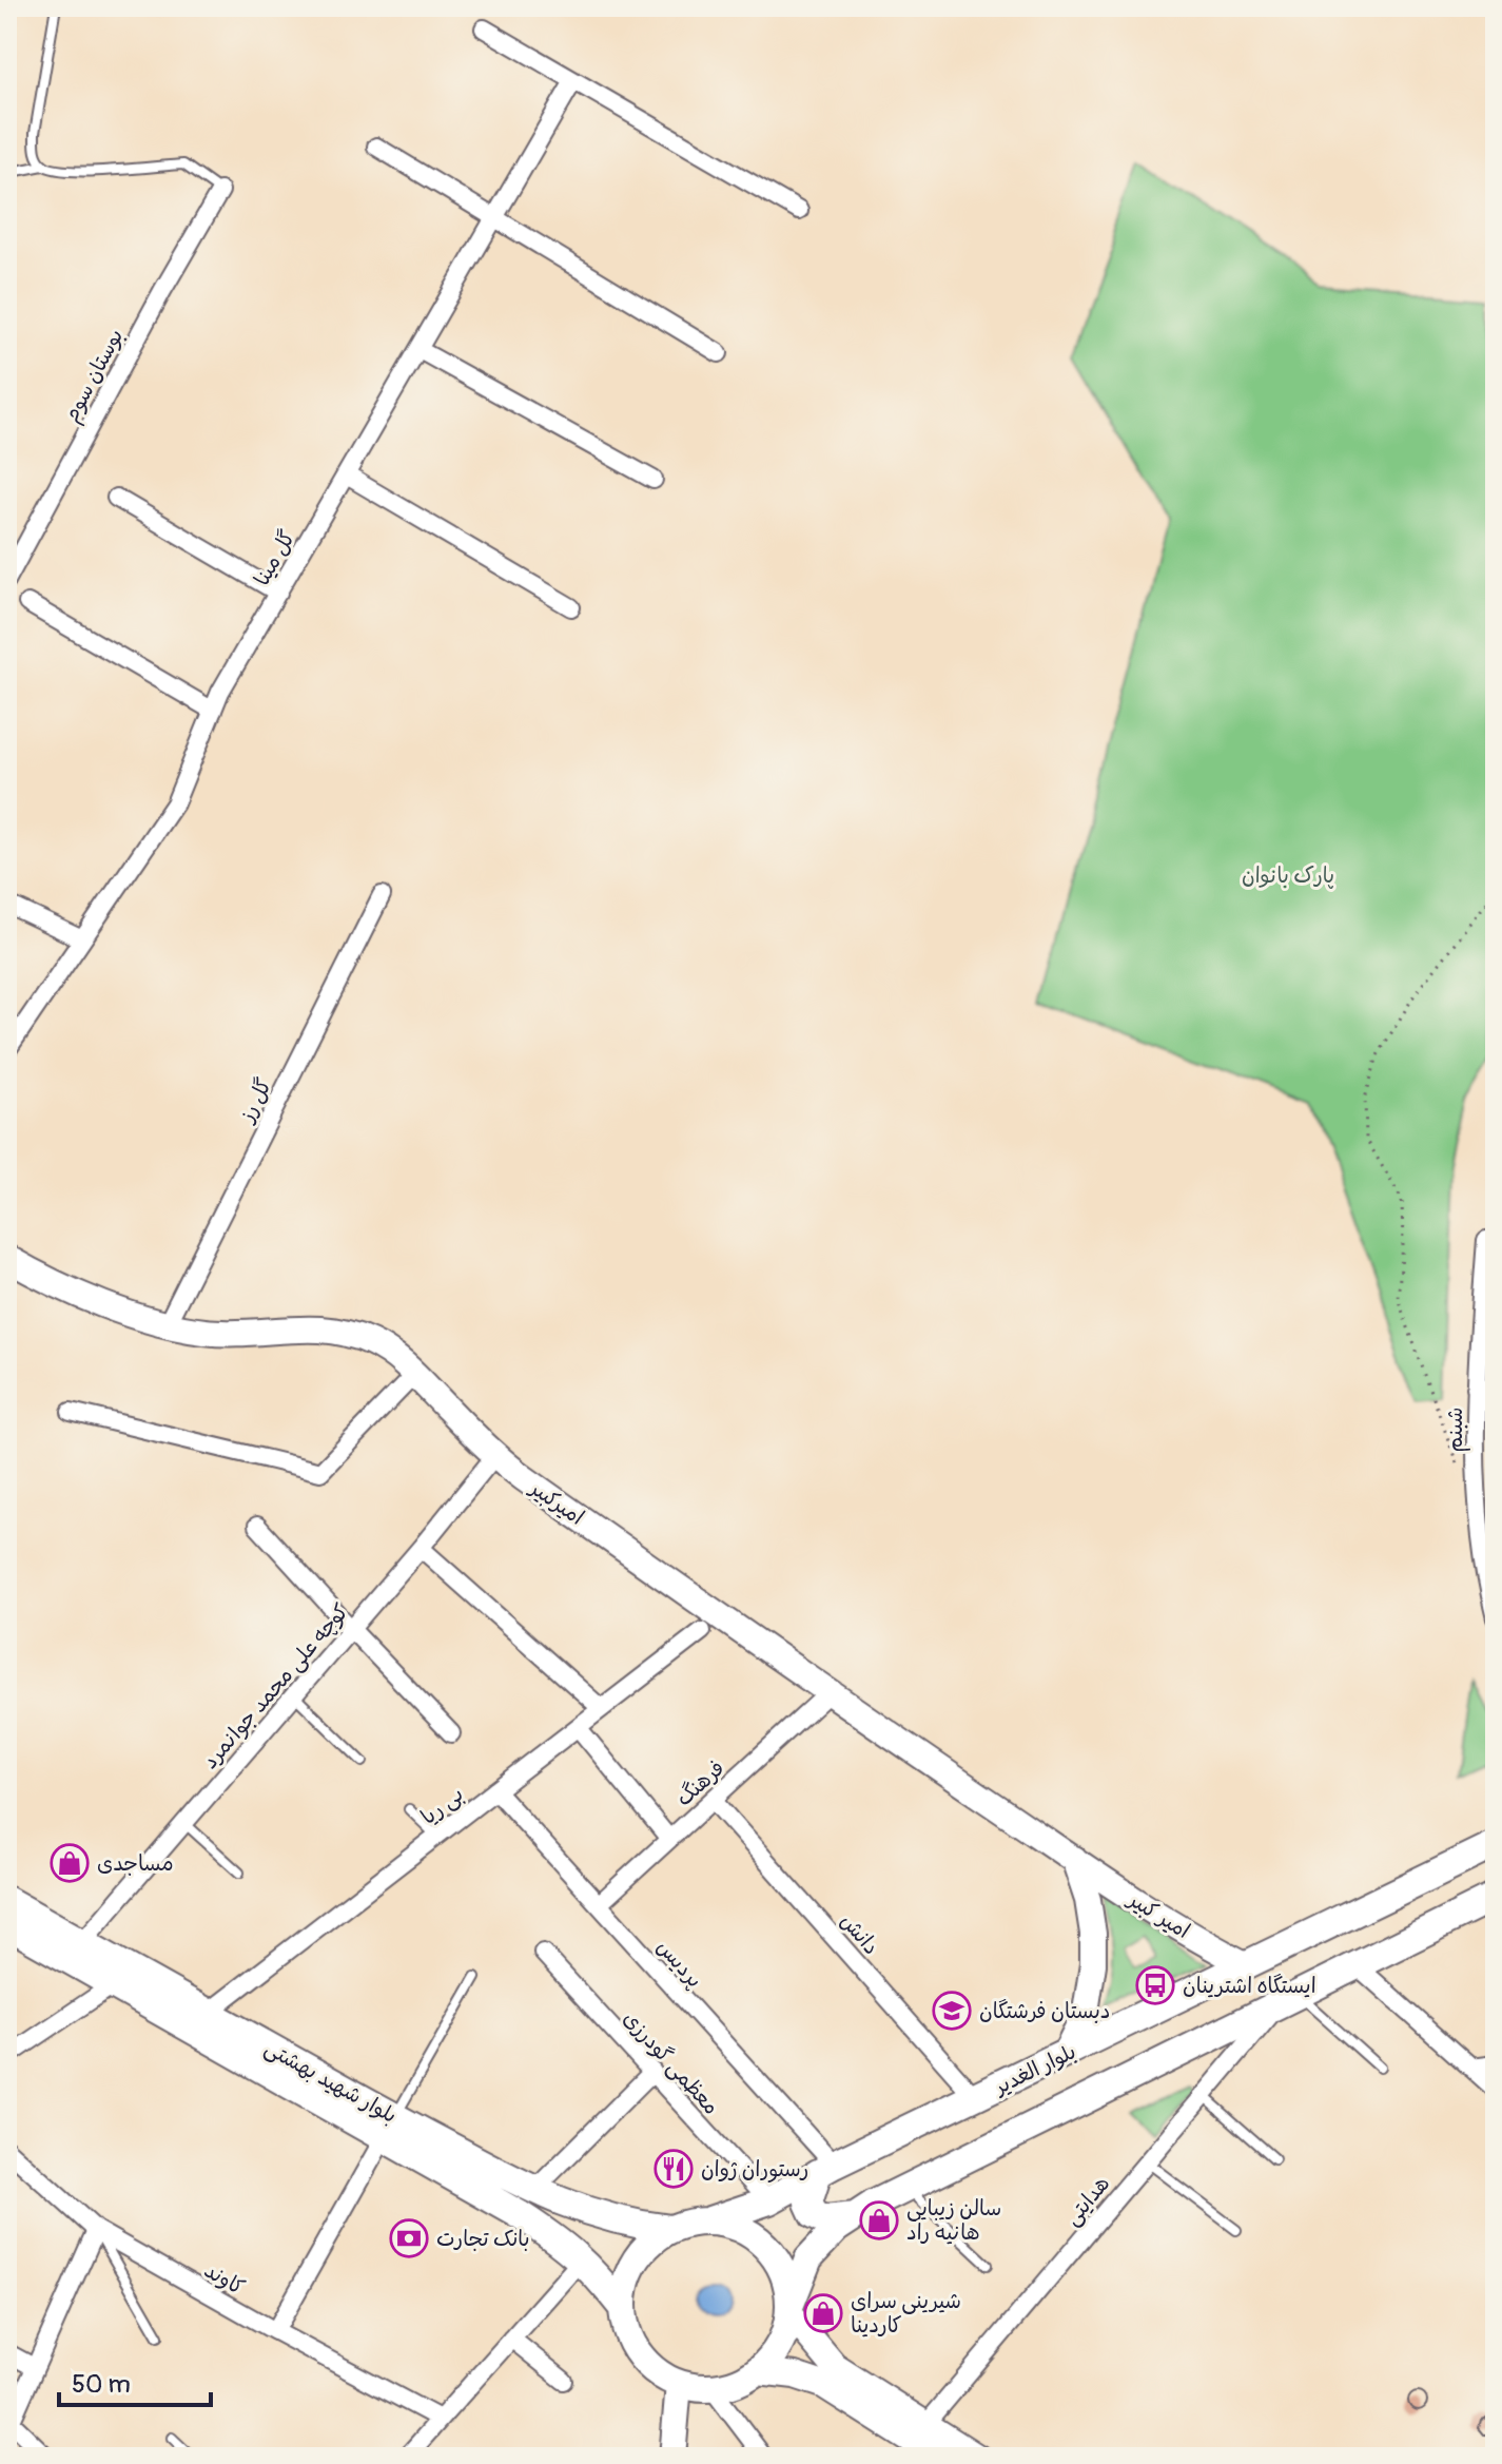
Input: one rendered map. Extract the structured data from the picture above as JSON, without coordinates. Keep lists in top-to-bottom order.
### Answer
{
  "streets": {
    "main road": ["بلوار الغدیر", "بلوار شهید بهشتی"],
    "street": [
      "بوستان سوم",
      "گل مینا",
      "گل رز",
      "شبنم",
      "امیرکبیر",
      "کوچه علی محمد جوانمرد",
      "فرهنگ",
      "بی ریا",
      "امیر کبیر",
      "دانش",
      "پردیس",
      "معظمی گودرزی",
      "هدایتی",
      "کاوند"
    ]
  },
  "crossings": [
    ["گل رز", "امیرکبیر"],
    ["امیرکبیر", "کوچه علی محمد جوانمرد"],
    ["امیرکبیر", "فرهنگ"],
    ["امیرکبیر", "امیر کبیر"],
    ["کوچه علی محمد جوانمرد", "بلوار شهید بهشتی"],
    ["فرهنگ", "دانش"],
    ["فرهنگ", "پردیس"],
    ["بی ریا", "پردیس"],
    ["بی ریا", "بلوار شهید بهشتی"],
    ["امیر کبیر", "بلوار الغدیر"],
    ["دانش", "بلوار الغدیر"],
    ["پردیس", "بلوار الغدیر"],
    ["معظمی گودرزی", "بلوار الغدیر"],
    ["بلوار الغدیر", "بلوار شهید بهشتی"]
  ],
  "parks": ["پارک بانوان"],
  "places": {
    "shop": ["مساجدی", "سالن زیبایی هانيه راد", "شیرینی سرای کاردینا"],
    "bus stop": ["ایستگاه اشترینان"],
    "school or university": ["دبستان فرشتگان"],
    "restaurant": ["رستوران ژوان"],
    "bank": ["بانک تجارت"]
  },
  "scale_bar": "50 m"
}
